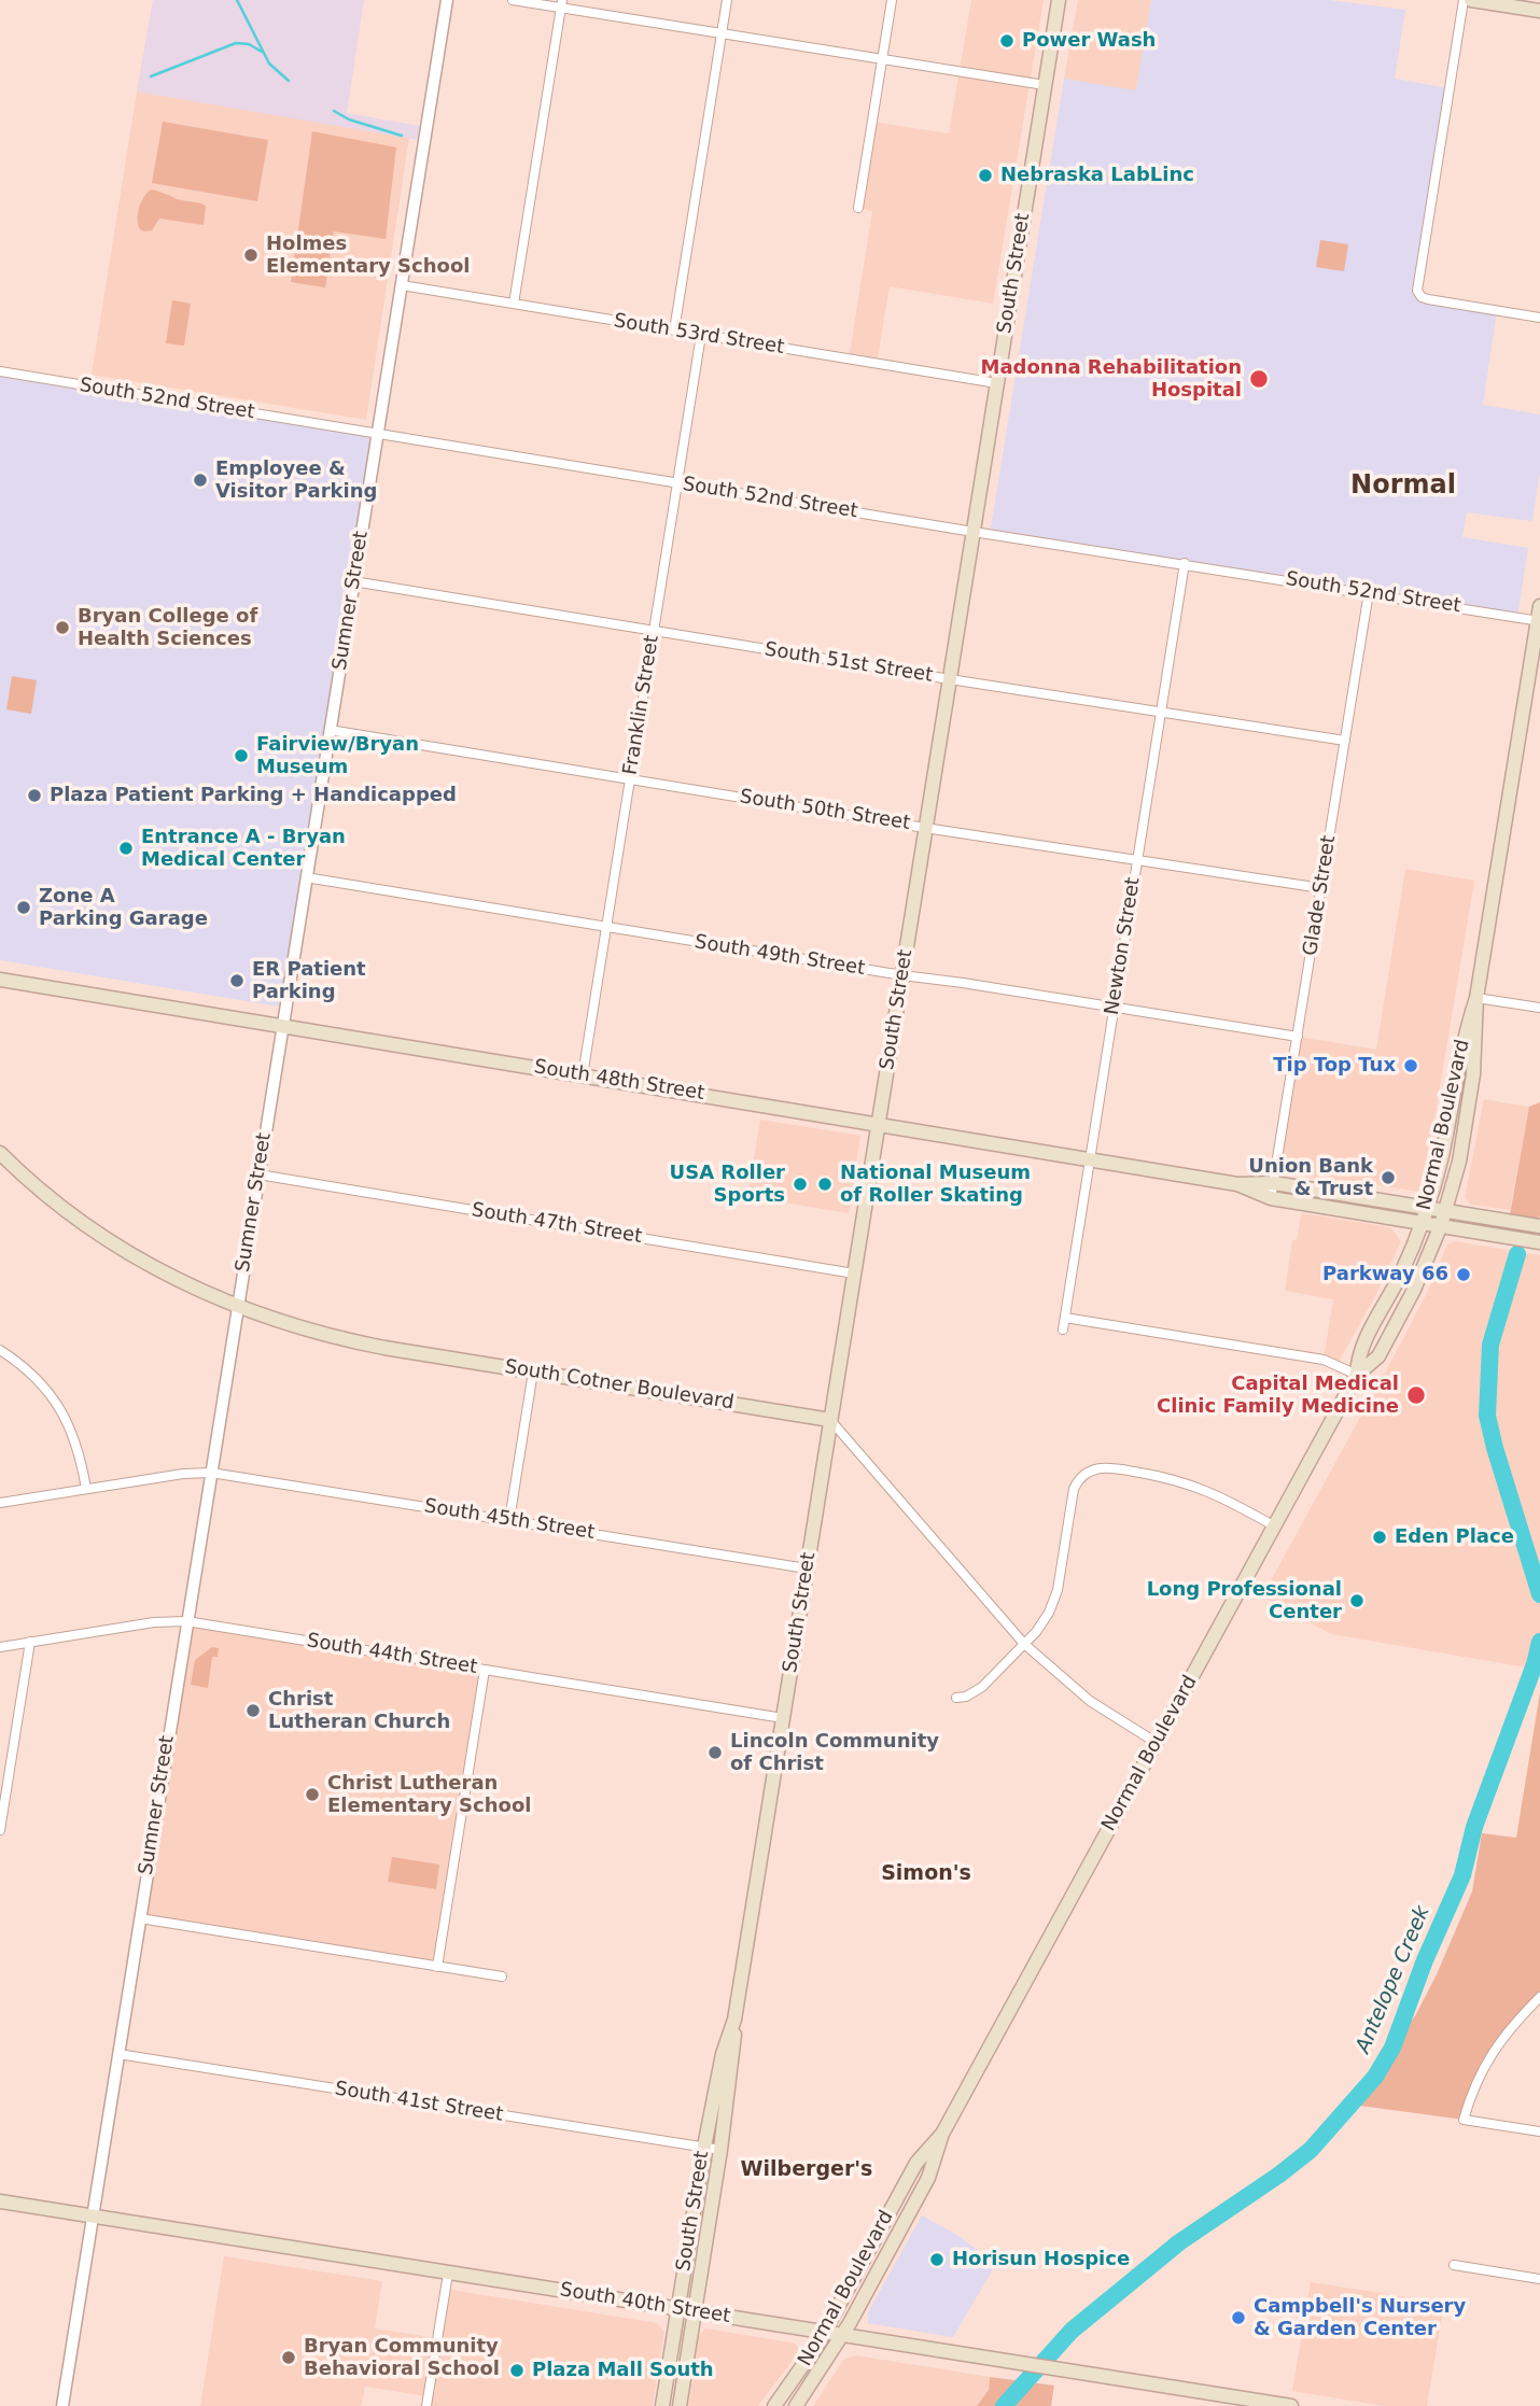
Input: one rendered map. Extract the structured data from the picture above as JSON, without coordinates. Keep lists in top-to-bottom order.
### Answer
{
  "streets": {
    "main road": [
      "South Street",
      "South 48th Street",
      "Normal Boulevard",
      "South Cotner Boulevard",
      "South 40th Street"
    ],
    "street": [
      "South 53rd Street",
      "South 52nd Street",
      "Sumner Street",
      "South 51st Street",
      "Franklin Street",
      "South 50th Street",
      "Glade Street",
      "Newton Street",
      "South 49th Street",
      "South 47th Street",
      "South 45th Street",
      "South 44th Street",
      "South 41st Street"
    ]
  },
  "crossings": [
    ["South Street", "South 53rd Street"],
    ["South Street", "South 52nd Street"],
    ["South Street", "South 51st Street"],
    ["South Street", "South 50th Street"],
    ["South Street", "South 49th Street"],
    ["South Street", "South 48th Street"],
    ["South Street", "South 47th Street"],
    ["South Street", "South Cotner Boulevard"],
    ["South Street", "South 45th Street"],
    ["South Street", "South 44th Street"],
    ["South Street", "South 41st Street"],
    ["South Street", "South 40th Street"],
    ["South 53rd Street", "Sumner Street"],
    ["South 53rd Street", "Franklin Street"],
    ["South 52nd Street", "Sumner Street"],
    ["South 52nd Street", "Franklin Street"],
    ["South 52nd Street", "Glade Street"],
    ["South 52nd Street", "Newton Street"],
    ["South 52nd Street", "Normal Boulevard"],
    ["Sumner Street", "South 51st Street"],
    ["Sumner Street", "South 50th Street"],
    ["Sumner Street", "South 49th Street"],
    ["Sumner Street", "South 48th Street"],
    ["Sumner Street", "South 47th Street"],
    ["Sumner Street", "South Cotner Boulevard"],
    ["Sumner Street", "South 45th Street"],
    ["Sumner Street", "South 44th Street"],
    ["Sumner Street", "South 41st Street"],
    ["Sumner Street", "South 40th Street"],
    ["South 51st Street", "Franklin Street"],
    ["South 51st Street", "Glade Street"],
    ["South 51st Street", "Newton Street"],
    ["Franklin Street", "South 50th Street"],
    ["Franklin Street", "South 49th Street"],
    ["Franklin Street", "South 48th Street"],
    ["South 50th Street", "Glade Street"],
    ["South 50th Street", "Newton Street"],
    ["Glade Street", "South 49th Street"],
    ["Glade Street", "South 48th Street"],
    ["Newton Street", "South 49th Street"],
    ["Newton Street", "South 48th Street"],
    ["South 48th Street", "Normal Boulevard"],
    ["Normal Boulevard", "South 40th Street"]
  ],
  "districts": ["Normal", "Simon's", "Wilberger's"],
  "water": ["Antelope Creek"],
  "places": [
    "Power Wash",
    "Nebraska LabLinc",
    "Holmes Elementary School",
    "Madonna Rehabilitation Hospital",
    "Employee & Visitor Parking",
    "Bryan College of Health Sciences",
    "Fairview/Bryan Museum",
    "Plaza Patient Parking + Handicapped",
    "Entrance A - Bryan Medical Center",
    "Zone A Parking Garage",
    "ER Patient Parking",
    "Tip Top Tux",
    "Union Bank & Trust",
    "USA Roller Sports",
    "National Museum of Roller Skating",
    "Parkway 66",
    "Capital Medical Clinic Family Medicine",
    "Eden Place",
    "Long Professional Center",
    "Christ Lutheran Church",
    "Lincoln Community of Christ",
    "Christ Lutheran Elementary School",
    "Horisun Hospice",
    "Campbell's Nursery & Garden Center",
    "Bryan Community Behavioral School",
    "Plaza Mall South"
  ]
}
